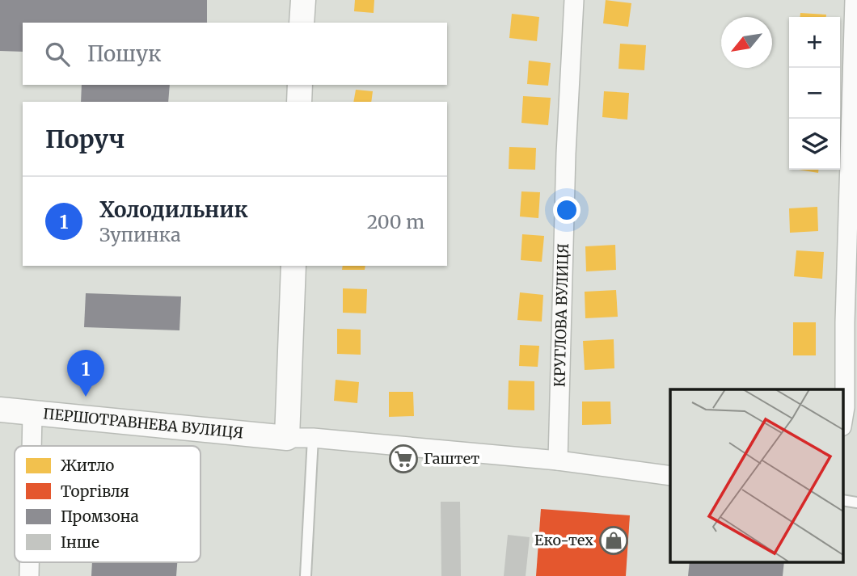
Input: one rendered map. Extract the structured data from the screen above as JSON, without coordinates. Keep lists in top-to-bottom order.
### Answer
{
  "streets": {
    "street": ["КРУГЛОВА ВУЛИЦЯ", "ПЕРШОТРАВНЕВА ВУЛИЦЯ"]
  },
  "places": {
    "supermarket": ["Гаштет"],
    "shop": ["Еко-тех"]
  },
  "legend": [
    "Житло",
    "Торгівля",
    "Промзона",
    "Інше"
  ],
  "north": "bottom left",
  "page": {
    "map_buttons": ["+", "−"],
    "search": "Пошук",
    "heading": "Поруч",
    "list": [
      {
        "mark": "1",
        "name": "Холодильник",
        "note": "Зупинка",
        "value": "200 m"
      }
    ],
    "pins": "1"
  }
}
